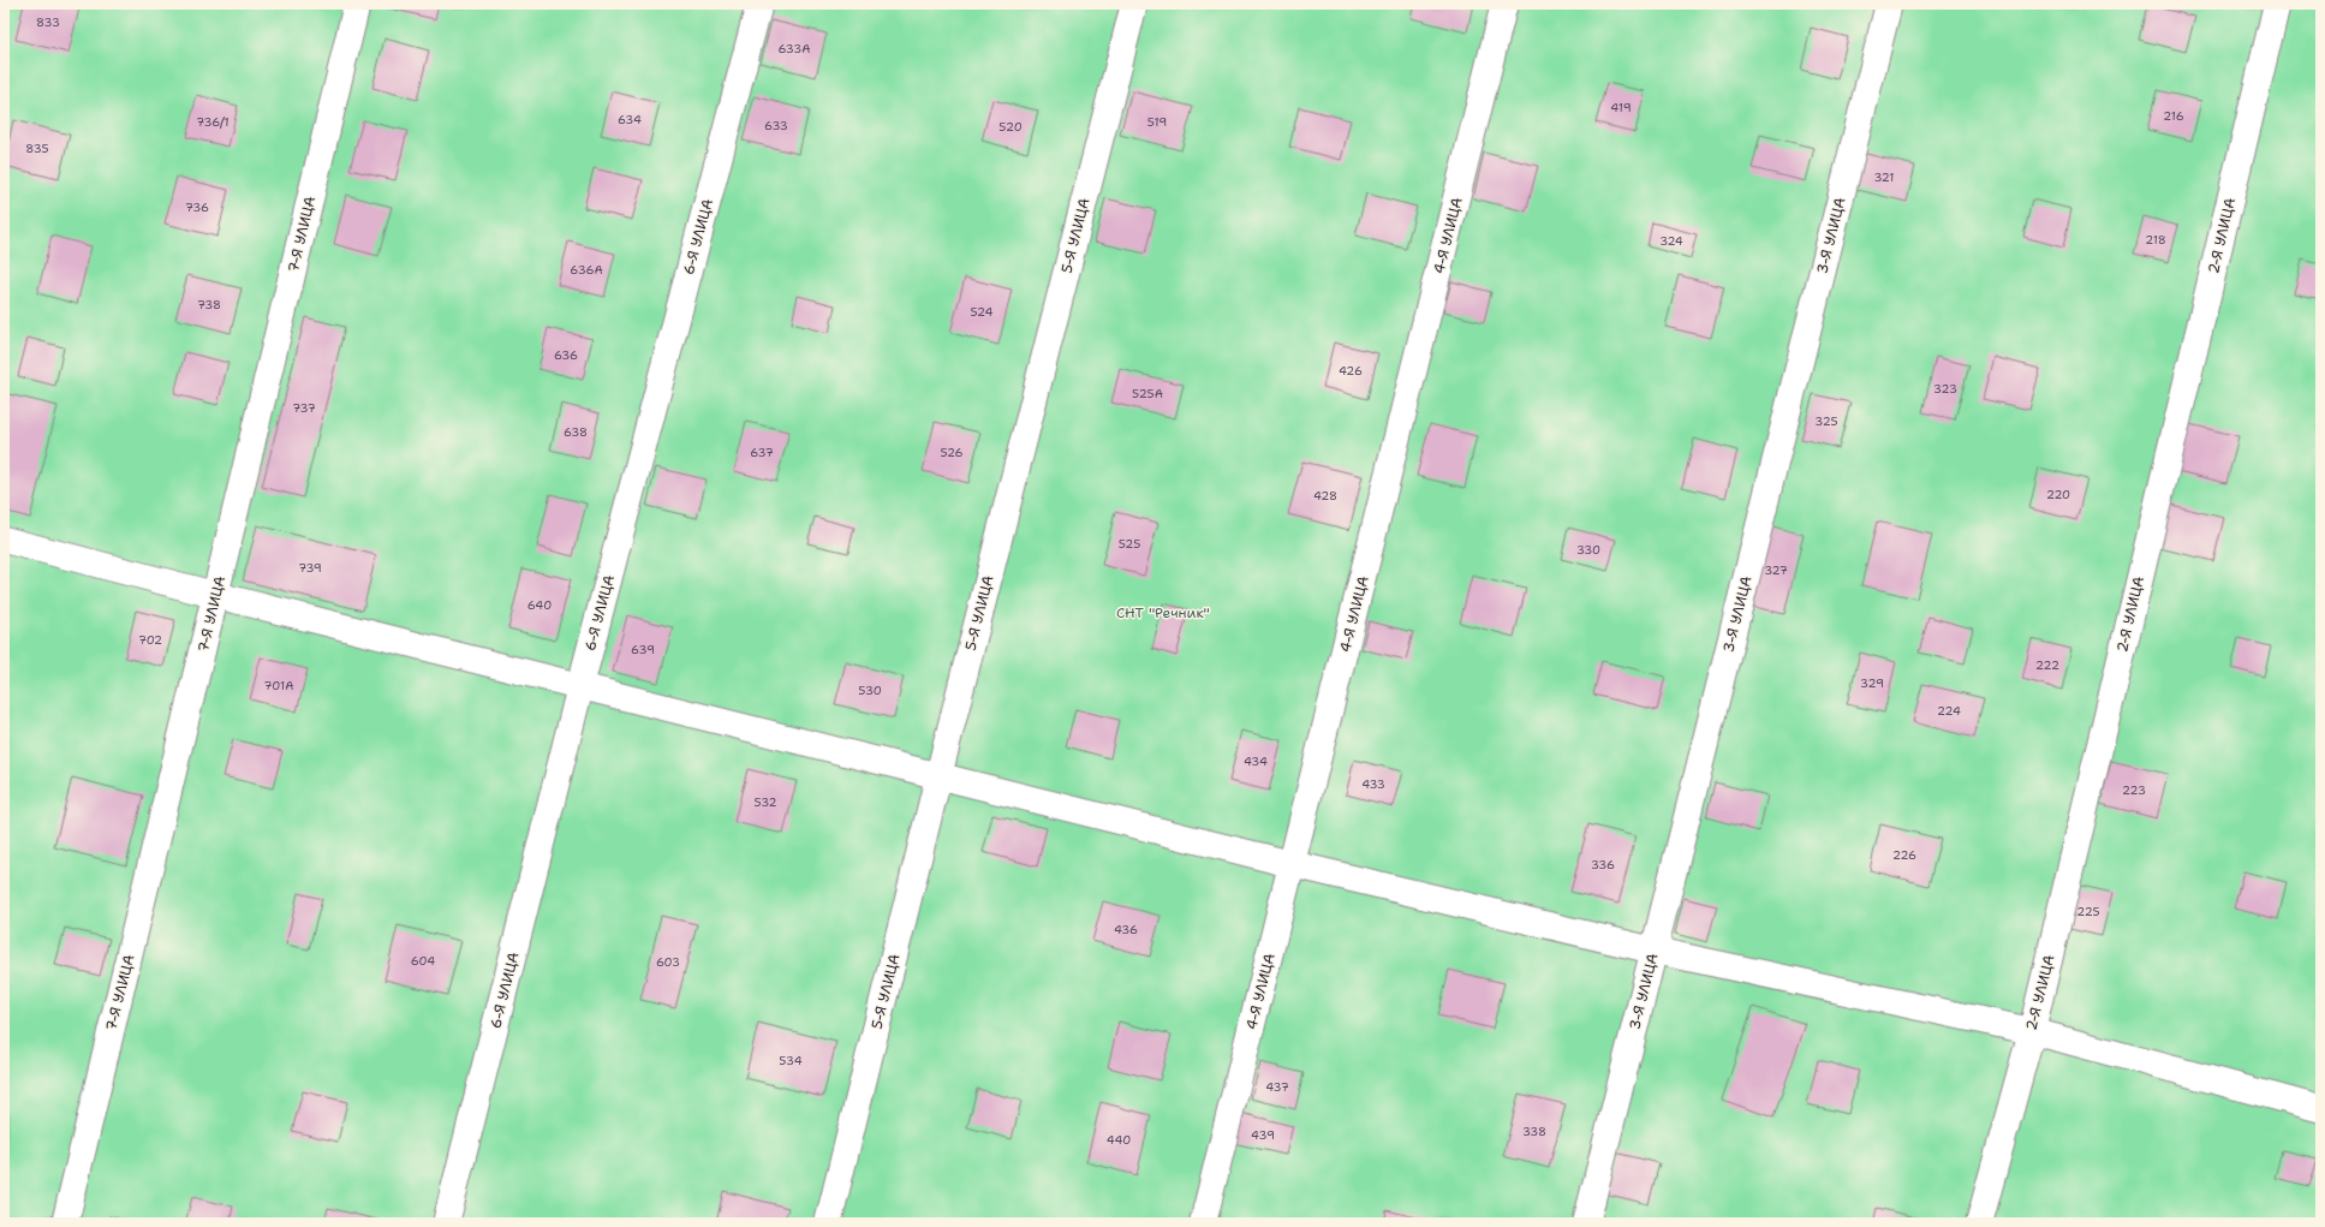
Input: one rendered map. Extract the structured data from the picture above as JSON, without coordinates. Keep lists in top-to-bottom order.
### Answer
{
  "streets": {
    "street": [
      "7-Я УЛИЦА",
      "5-Я УЛИЦА",
      "4-Я УЛИЦА",
      "3-Я УЛИЦА",
      "2-Я УЛИЦА",
      "6-Я УЛИЦА"
    ]
  },
  "parks": ["СНТ \"Речник\""],
  "house_numbers": [
    "833",
    "633А",
    "419",
    "216",
    "634",
    "736/1",
    "519",
    "633",
    "520",
    "835",
    "321",
    "736",
    "218",
    "324",
    "636А",
    "738",
    "524",
    "636",
    "426",
    "323",
    "525А",
    "737",
    "325",
    "638",
    "637",
    "526",
    "220",
    "428",
    "525",
    "330",
    "739",
    "327",
    "640",
    "702",
    "639",
    "222",
    "329",
    "701А",
    "530",
    "224",
    "434",
    "433",
    "223",
    "532",
    "226",
    "336",
    "225",
    "436",
    "604",
    "603",
    "534",
    "437",
    "338",
    "439",
    "440"
  ]
}
